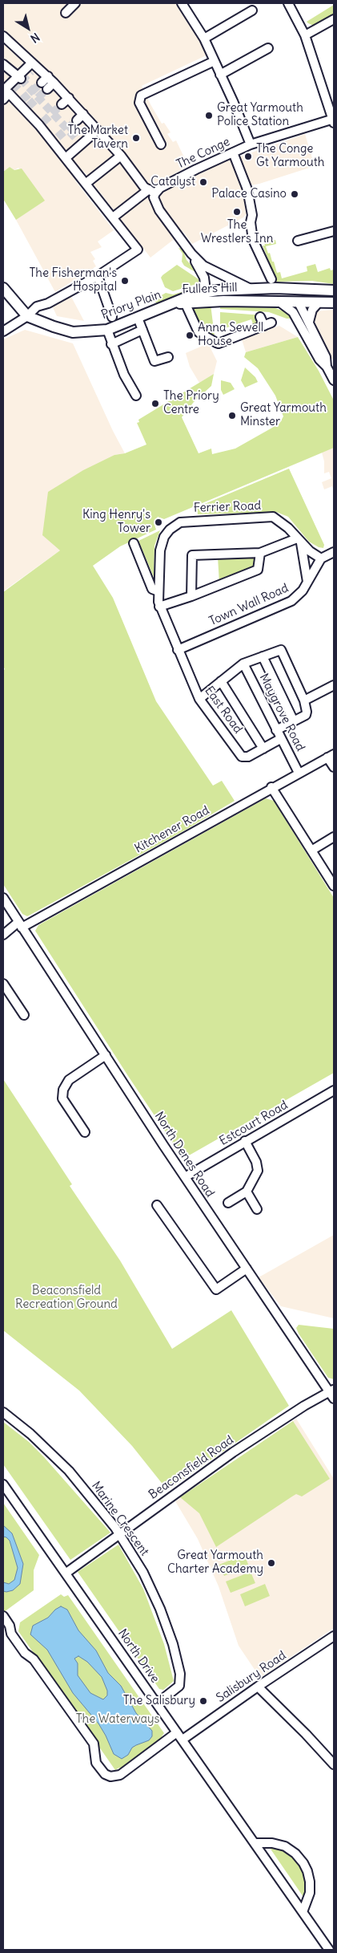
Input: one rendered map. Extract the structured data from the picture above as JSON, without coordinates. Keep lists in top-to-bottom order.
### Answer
{
  "streets": {
    "main road": ["Fullers Hill", "Priory Plain"],
    "street": [
      "The Conge",
      "Ferrier Road",
      "Town Wall Road",
      "East Road",
      "Maygrove Road",
      "Kitchener Road",
      "Estcourt Road",
      "North Denes Road",
      "Beaconsfield Road",
      "Marine Crescent",
      "North Drive",
      "Salisbury Road"
    ]
  },
  "crossings": [
    ["Fullers Hill", "Priory Plain"],
    ["Ferrier Road", "Town Wall Road"],
    ["Ferrier Road", "East Road"],
    ["Town Wall Road", "East Road"],
    ["East Road", "Maygrove Road"],
    ["Maygrove Road", "Kitchener Road"],
    ["Kitchener Road", "North Denes Road"],
    ["Estcourt Road", "North Denes Road"],
    ["North Denes Road", "Beaconsfield Road"],
    ["Beaconsfield Road", "Marine Crescent"],
    ["Beaconsfield Road", "North Drive"],
    ["Marine Crescent", "North Drive"],
    ["North Drive", "Salisbury Road"]
  ],
  "parks": ["Beaconsfield Recreation Ground", "The Waterways"],
  "places": [
    "Great Yarmouth Police Station",
    "The Market Tavern",
    "The Conge Gt Yarmouth",
    "Catalyst",
    "Palace Casino",
    "The Wrestlers Inn",
    "The Fisherman's Hospital",
    "Anna Sewell House",
    "The Priory Centre",
    "Great Yarmouth Minster",
    "King Henry's Tower",
    "Great Yarmouth Charter Academy",
    "The Salisbury"
  ],
  "north": "bottom right"
}
